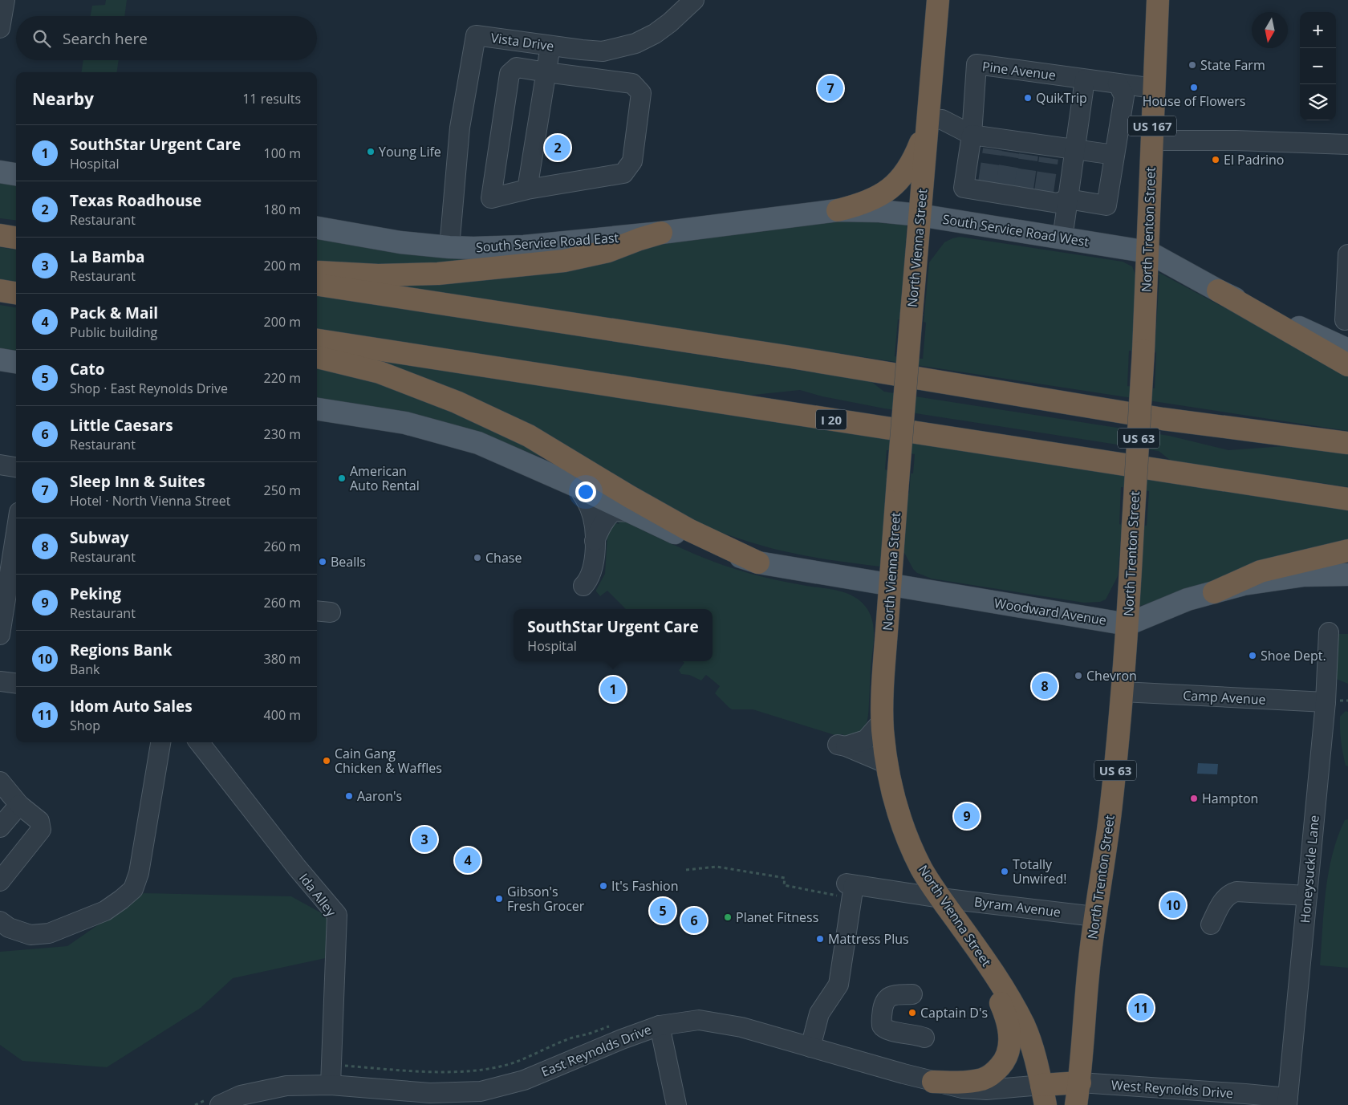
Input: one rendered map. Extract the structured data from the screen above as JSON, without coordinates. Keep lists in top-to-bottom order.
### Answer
{
  "streets": {
    "highway": [
      "US 167",
      "North Trenton Street",
      "North Vienna Street",
      "I 20",
      "US 63"
    ],
    "main road": ["South Service Road West", "South Service Road East", "Woodward Avenue"],
    "street": [
      "Vista Drive",
      "Pine Avenue",
      "Camp Avenue",
      "Honeysuckle Lane",
      "Ida Alley",
      "Byram Avenue",
      "East Reynolds Drive",
      "West Reynolds Drive"
    ]
  },
  "crossings": [
    ["Vista Drive", "South Service Road East"],
    ["Pine Avenue", "North Trenton Street"],
    ["North Trenton Street", "South Service Road West"],
    ["North Trenton Street", "Woodward Avenue"],
    ["North Trenton Street", "Camp Avenue"],
    ["North Trenton Street", "Byram Avenue"],
    ["North Trenton Street", "West Reynolds Drive"],
    ["South Service Road West", "South Service Road East"],
    ["South Service Road West", "North Vienna Street"],
    ["North Vienna Street", "Woodward Avenue"],
    ["North Vienna Street", "Byram Avenue"],
    ["North Vienna Street", "East Reynolds Drive"],
    ["Camp Avenue", "Honeysuckle Lane"],
    ["Honeysuckle Lane", "West Reynolds Drive"],
    ["Ida Alley", "East Reynolds Drive"]
  ],
  "places": [
    "State Farm",
    "House of Flowers",
    "QuikTrip",
    "Young Life",
    "El Padrino",
    "American Auto Rental",
    "Chase",
    "Bealls",
    "Shoe Dept.",
    "Chevron",
    "Cain Gang Chicken & Waffles",
    "Aaron's",
    "Hampton",
    "Totally Unwired!",
    "It's Fashion",
    "Gibson's Fresh Grocer",
    "Planet Fitness",
    "Mattress Plus",
    "Captain D's"
  ],
  "north": "bottom",
  "page": {
    "map_buttons": ["+", "−"],
    "search": "Search here",
    "heading": ["Nearby", "11 results"],
    "pins": [
      "7",
      "2",
      "8",
      "1",
      "9",
      "3",
      "4",
      "10",
      "5",
      "6",
      "11"
    ],
    "list": [
      {
        "mark": "1",
        "name": "SouthStar Urgent Care",
        "note": "Hospital",
        "value": "100 m"
      },
      {
        "mark": "2",
        "name": "Texas Roadhouse",
        "note": "Restaurant",
        "value": "180 m"
      },
      {
        "mark": "3",
        "name": "La Bamba",
        "note": "Restaurant",
        "value": "200 m"
      },
      {
        "mark": "4",
        "name": "Pack & Mail",
        "note": "Public building",
        "value": "200 m"
      },
      {
        "mark": "5",
        "name": "Cato",
        "note": "Shop · East Reynolds Drive",
        "value": "220 m"
      },
      {
        "mark": "6",
        "name": "Little Caesars",
        "note": "Restaurant",
        "value": "230 m"
      },
      {
        "mark": "7",
        "name": "Sleep Inn & Suites",
        "note": "Hotel · North Vienna Street",
        "value": "250 m"
      },
      {
        "mark": "8",
        "name": "Subway",
        "note": "Restaurant",
        "value": "260 m"
      },
      {
        "mark": "9",
        "name": "Peking",
        "note": "Restaurant",
        "value": "260 m"
      },
      {
        "mark": "10",
        "name": "Regions Bank",
        "note": "Bank",
        "value": "380 m"
      },
      {
        "mark": "11",
        "name": "Idom Auto Sales",
        "note": "Shop",
        "value": "400 m"
      }
    ],
    "popup": ["SouthStar Urgent Care", "Hospital"]
  }
}
